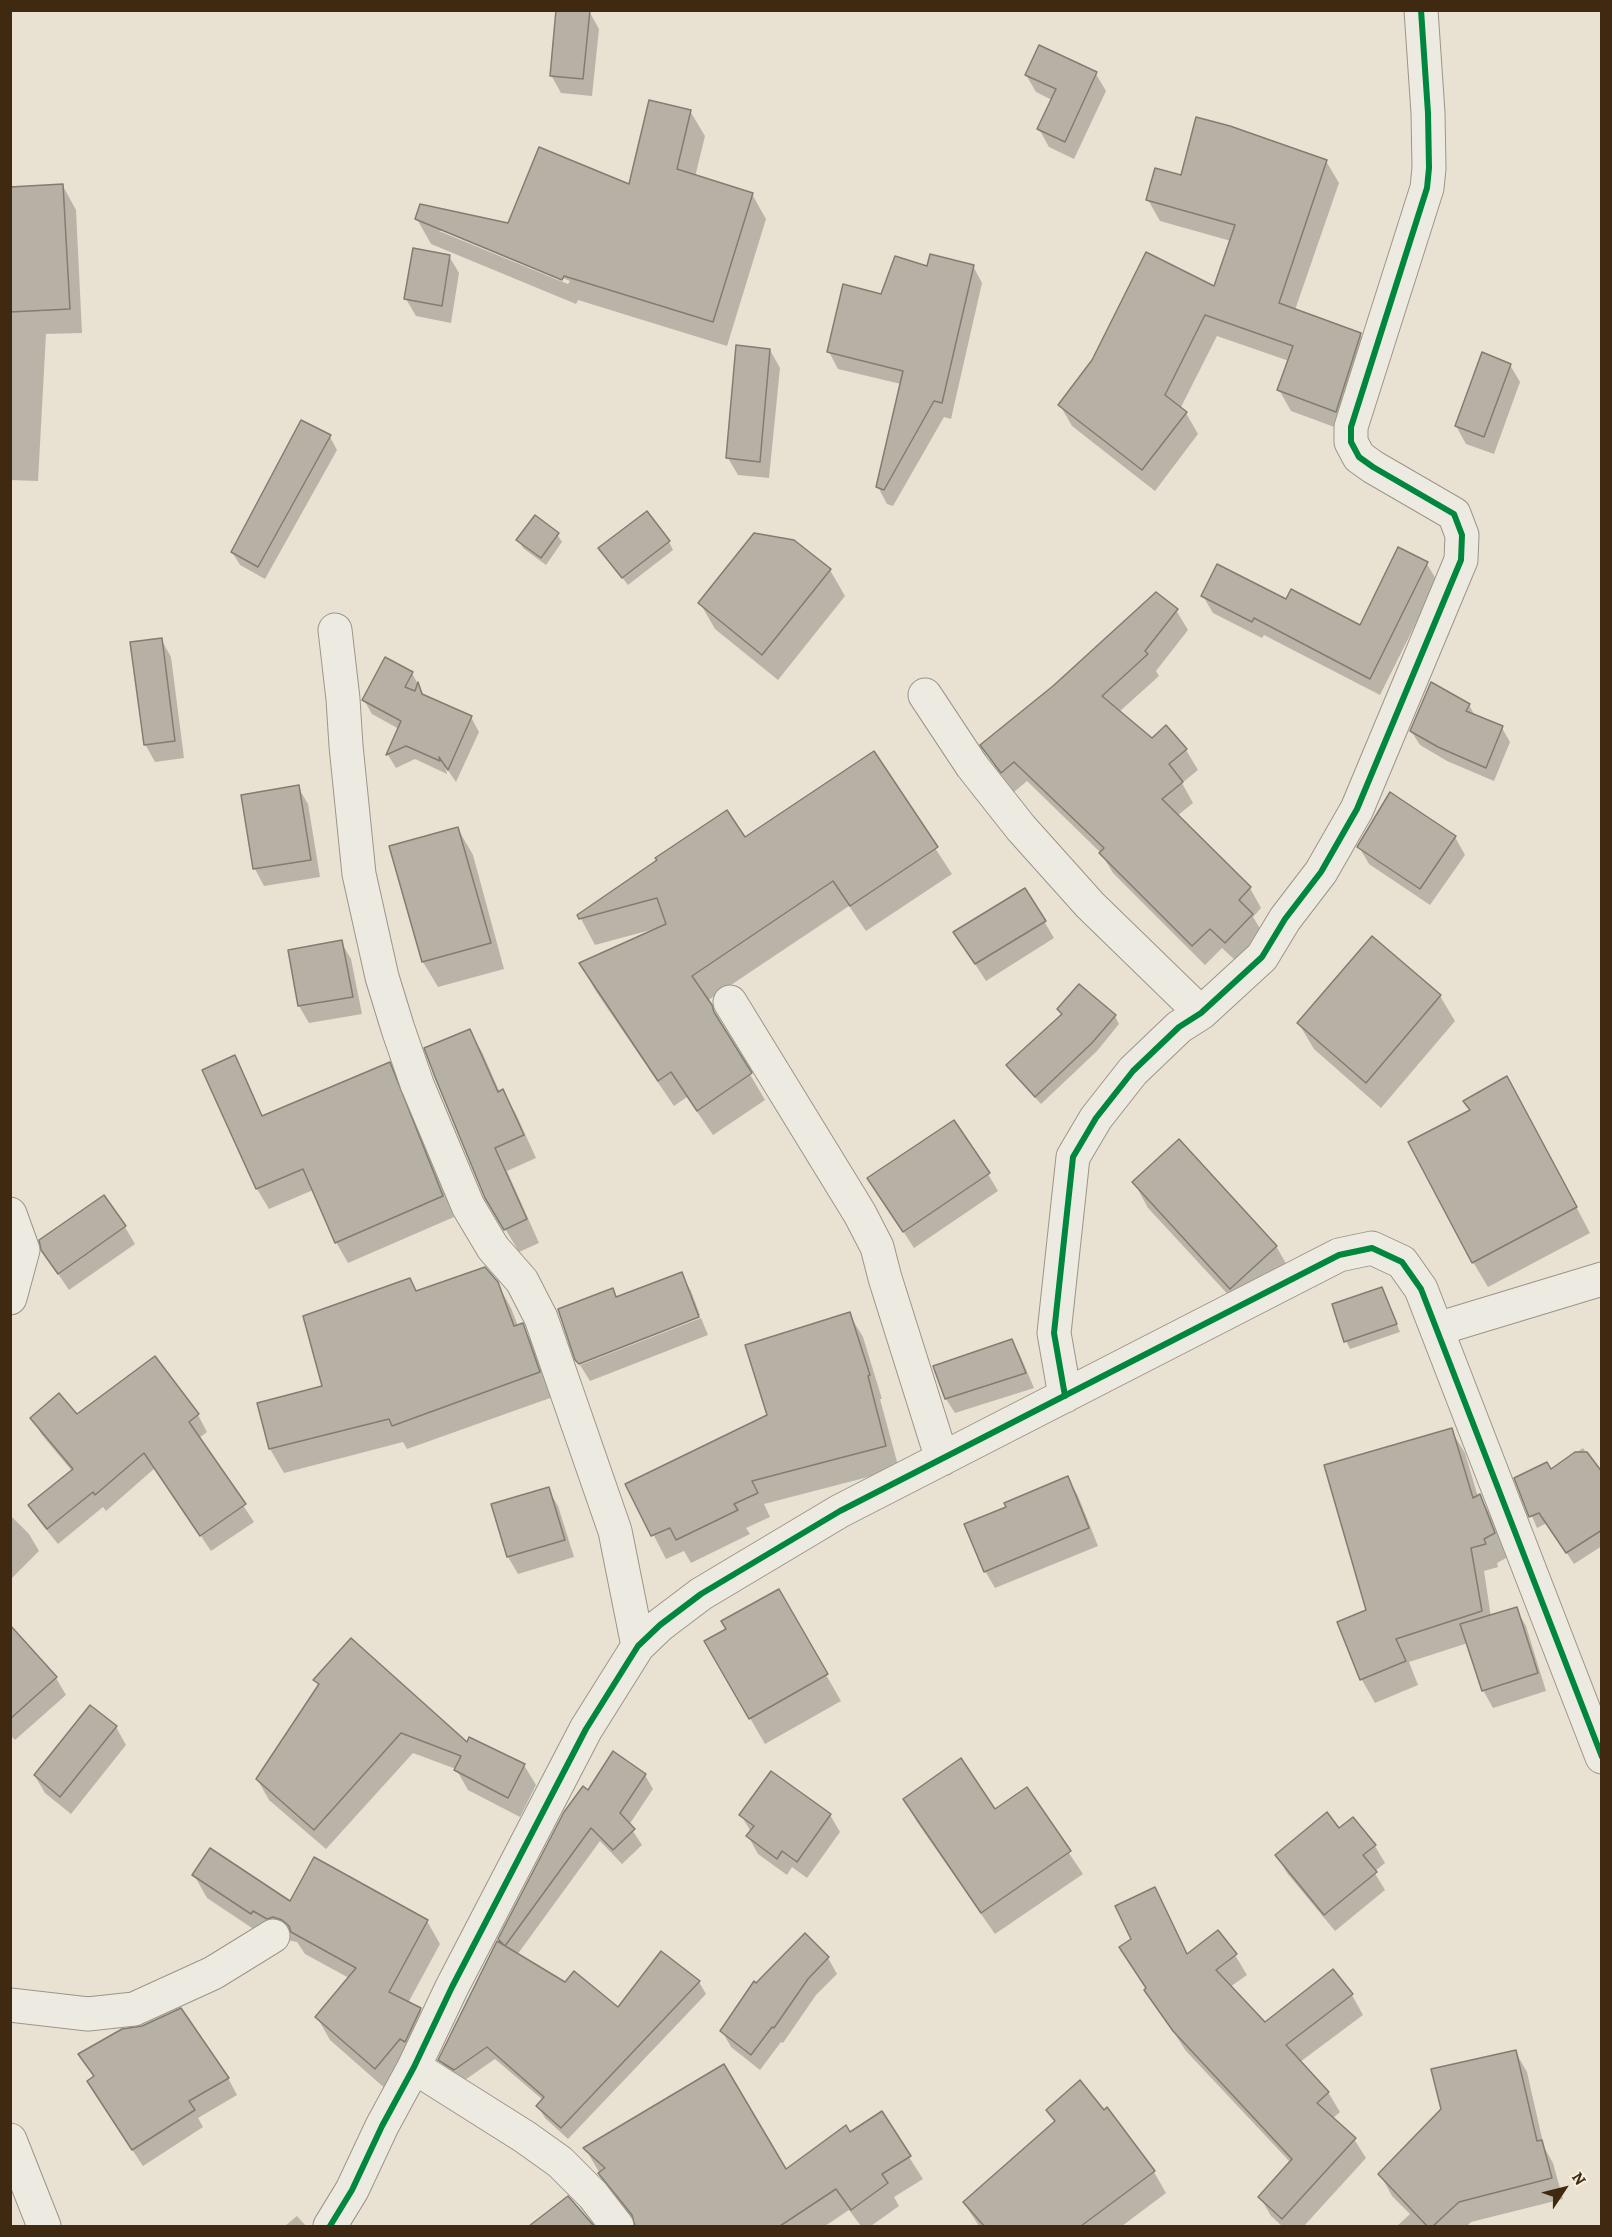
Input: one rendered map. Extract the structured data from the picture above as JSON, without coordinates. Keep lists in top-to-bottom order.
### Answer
{
  "north": "top right"
}
